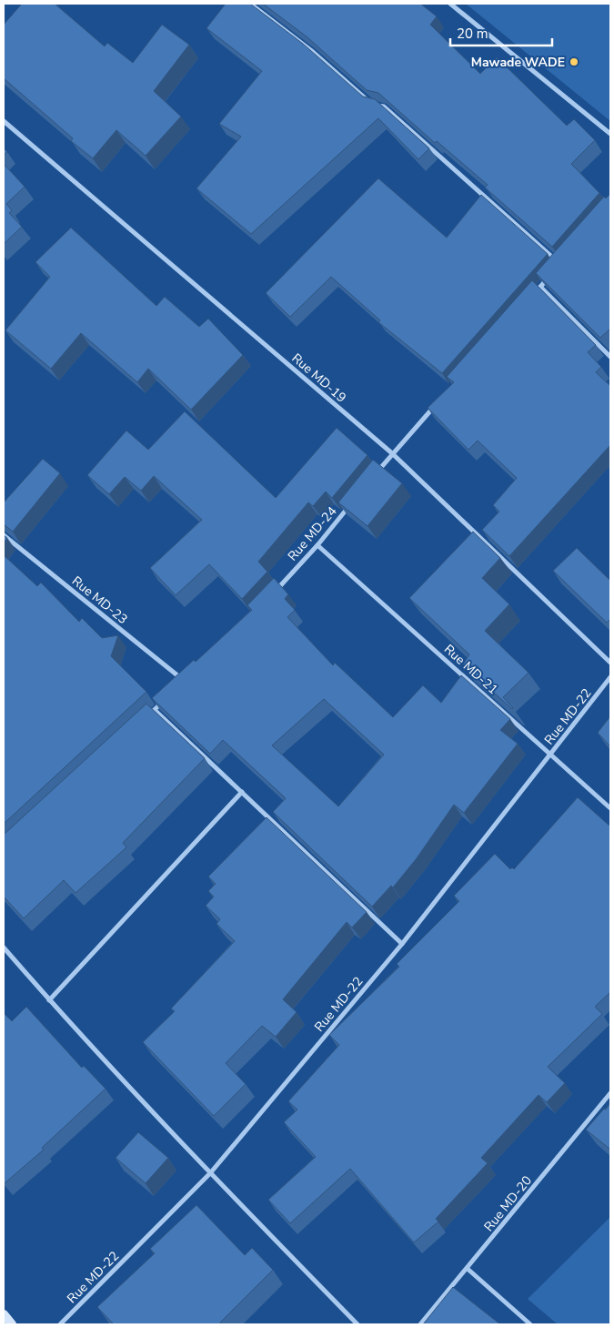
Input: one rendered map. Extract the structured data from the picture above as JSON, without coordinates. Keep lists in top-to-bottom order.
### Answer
{
  "streets": {
    "street": [
      "Rue MD-19",
      "Rue MD-24",
      "Rue MD-23",
      "Rue MD-21",
      "Rue MD-22",
      "Rue MD-20"
    ]
  },
  "crossings": [
    ["Rue MD-24", "Rue MD-21"],
    ["Rue MD-21", "Rue MD-22"]
  ],
  "places": ["Mawade WADE"],
  "scale_bar": "20 m"
}
